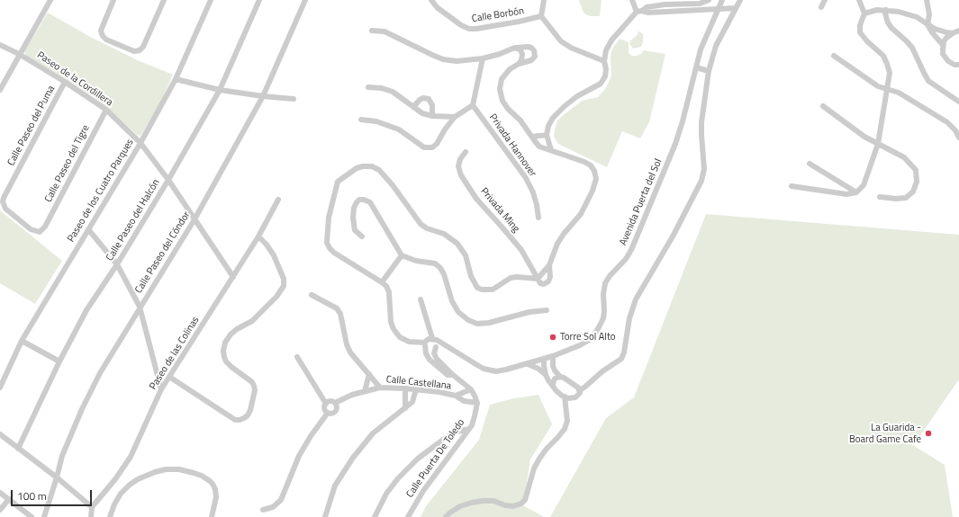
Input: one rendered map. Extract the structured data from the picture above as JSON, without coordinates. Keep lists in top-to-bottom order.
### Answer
{
  "streets": {
    "street": [
      "Calle Borbón",
      "Paseo de la Cordillera",
      "Calle Paseo del Puma",
      "Privada Hannover",
      "Calle Paseo del Tigre",
      "Paseo de los Cuatro Parques",
      "Avenida Puerta del Sol",
      "Privada Ming",
      "Calle Paseo del Halcón",
      "Calle Paseo del Cóndor",
      "Paseo de las Colinas",
      "Calle Castellana",
      "Calle Puerta De Toledo"
    ]
  },
  "crossings": [
    ["Paseo de la Cordillera", "Calle Paseo del Puma"],
    ["Paseo de la Cordillera", "Calle Paseo del Tigre"],
    ["Paseo de la Cordillera", "Paseo de los Cuatro Parques"],
    ["Paseo de la Cordillera", "Calle Paseo del Halcón"],
    ["Paseo de la Cordillera", "Calle Paseo del Cóndor"],
    ["Paseo de la Cordillera", "Paseo de las Colinas"],
    ["Calle Paseo del Puma", "Calle Paseo del Tigre"],
    ["Calle Castellana", "Calle Puerta De Toledo"]
  ],
  "places": ["Torre Sol Alto", "La Guarida - Board Game Cafe"],
  "scale_bar": "100 m"
}
